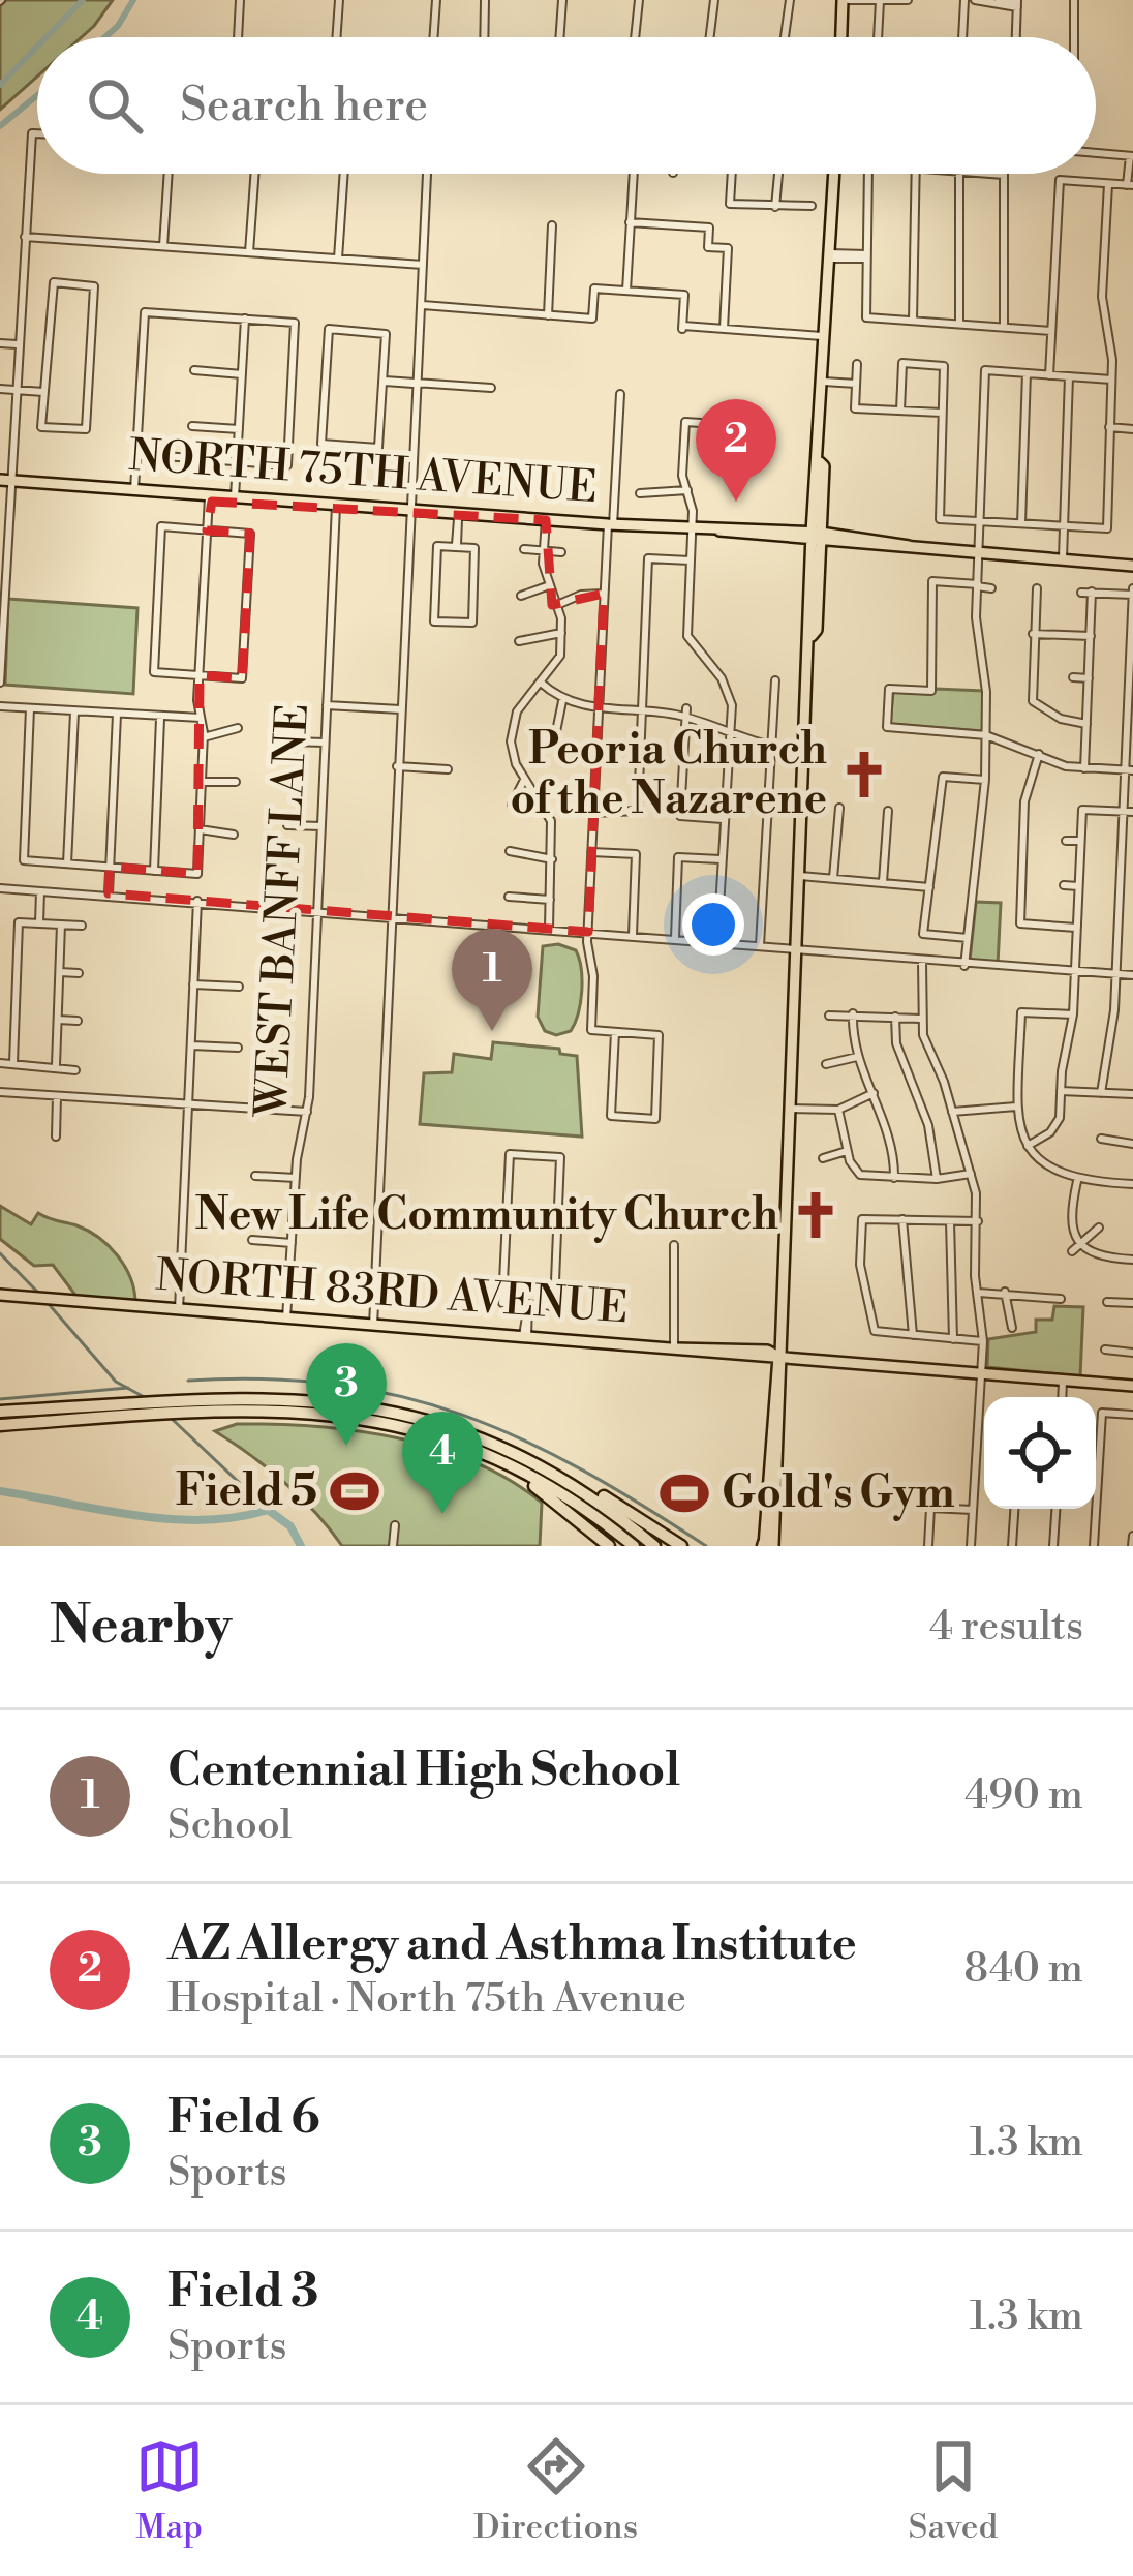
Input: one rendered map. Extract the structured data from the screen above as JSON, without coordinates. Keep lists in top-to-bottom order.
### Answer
{
  "streets": {
    "main road": ["NORTH 75TH AVENUE", "NORTH 83RD AVENUE"],
    "street": ["WEST BANFF LANE"]
  },
  "crossings": [
    ["NORTH 75TH AVENUE", "WEST BANFF LANE"],
    ["WEST BANFF LANE", "NORTH 83RD AVENUE"]
  ],
  "places": {
    "church": ["Peoria Church of the Nazarene", "New Life Community Church"],
    "sports": ["Field 5", "Gold's Gym"]
  },
  "page": {
    "search": "Search here",
    "pins": [
      "2",
      "1",
      "3",
      "4"
    ],
    "heading": ["Nearby", "4 results"],
    "list": [
      {
        "mark": "1",
        "name": "Centennial High School",
        "note": "School",
        "value": "490 m"
      },
      {
        "mark": "2",
        "name": "AZ Allergy and Asthma Institute",
        "note": "Hospital · North 75th Avenue",
        "value": "840 m"
      },
      {
        "mark": "3",
        "name": "Field 6",
        "note": "Sports",
        "value": "1.3 km"
      },
      {
        "mark": "4",
        "name": "Field 3",
        "note": "Sports",
        "value": "1.3 km"
      }
    ],
    "nav": ["Map", "Directions", "Saved"]
  }
}
